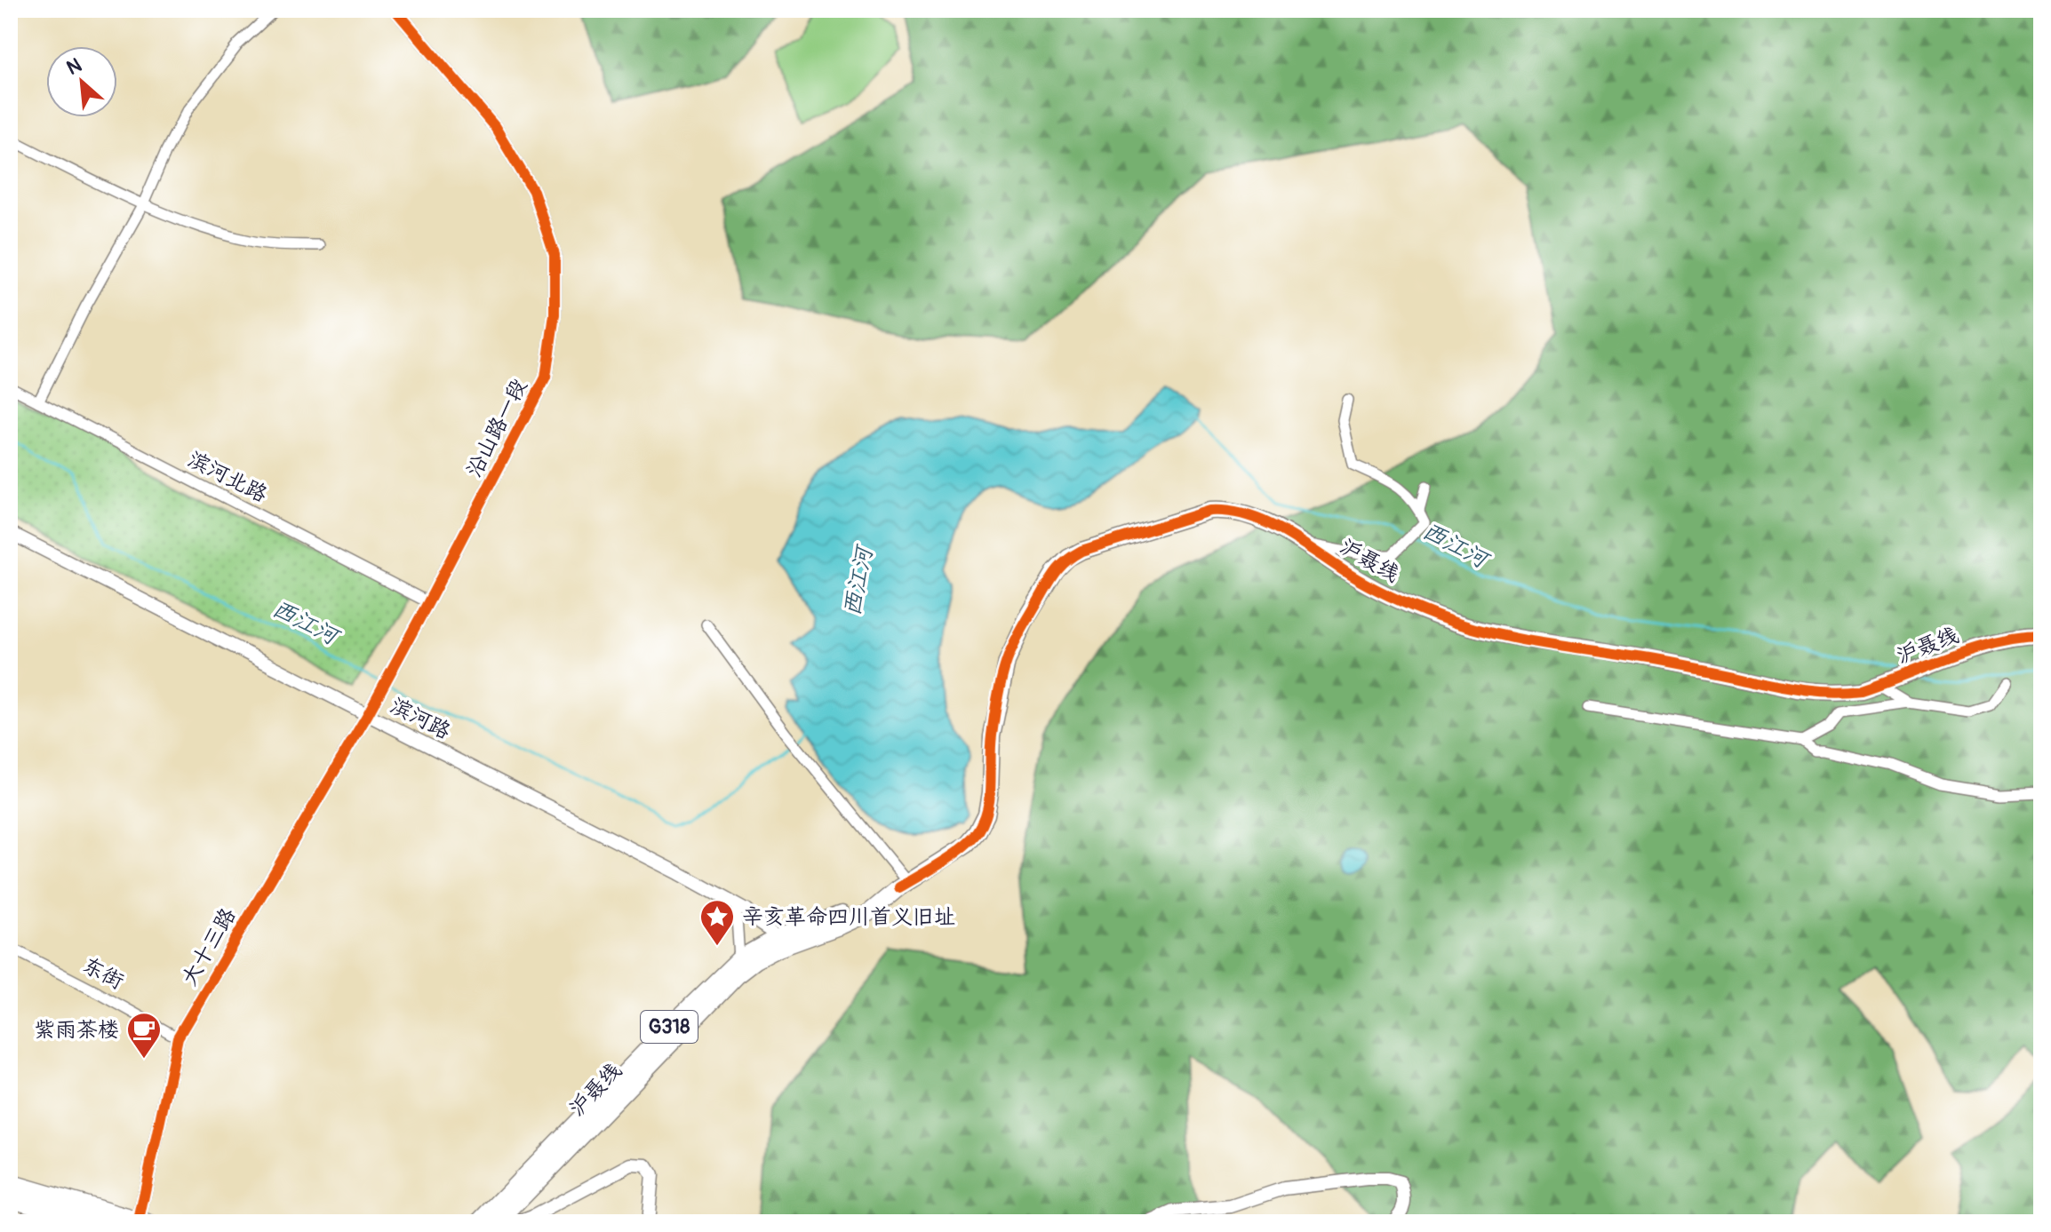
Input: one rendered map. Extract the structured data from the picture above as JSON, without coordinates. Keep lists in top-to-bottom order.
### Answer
{
  "streets": {
    "highway": ["沪聂线", "G318"],
    "street": [
      "沿山路一段",
      "滨河北路",
      "滨河路",
      "大十三路",
      "东街"
    ]
  },
  "crossings": [
    ["沿山路一段", "滨河北路"],
    ["沿山路一段", "大十三路"],
    ["沪聂线", "滨河路"],
    ["沪聂线", "G318"],
    ["滨河路", "大十三路"],
    ["滨河路", "G318"],
    ["大十三路", "东街"]
  ],
  "water": ["西江河"],
  "places": {
    "place": ["辛亥革命四川首义旧址"],
    "cafe": ["紫雨茶楼"]
  },
  "north": "top left"
}
